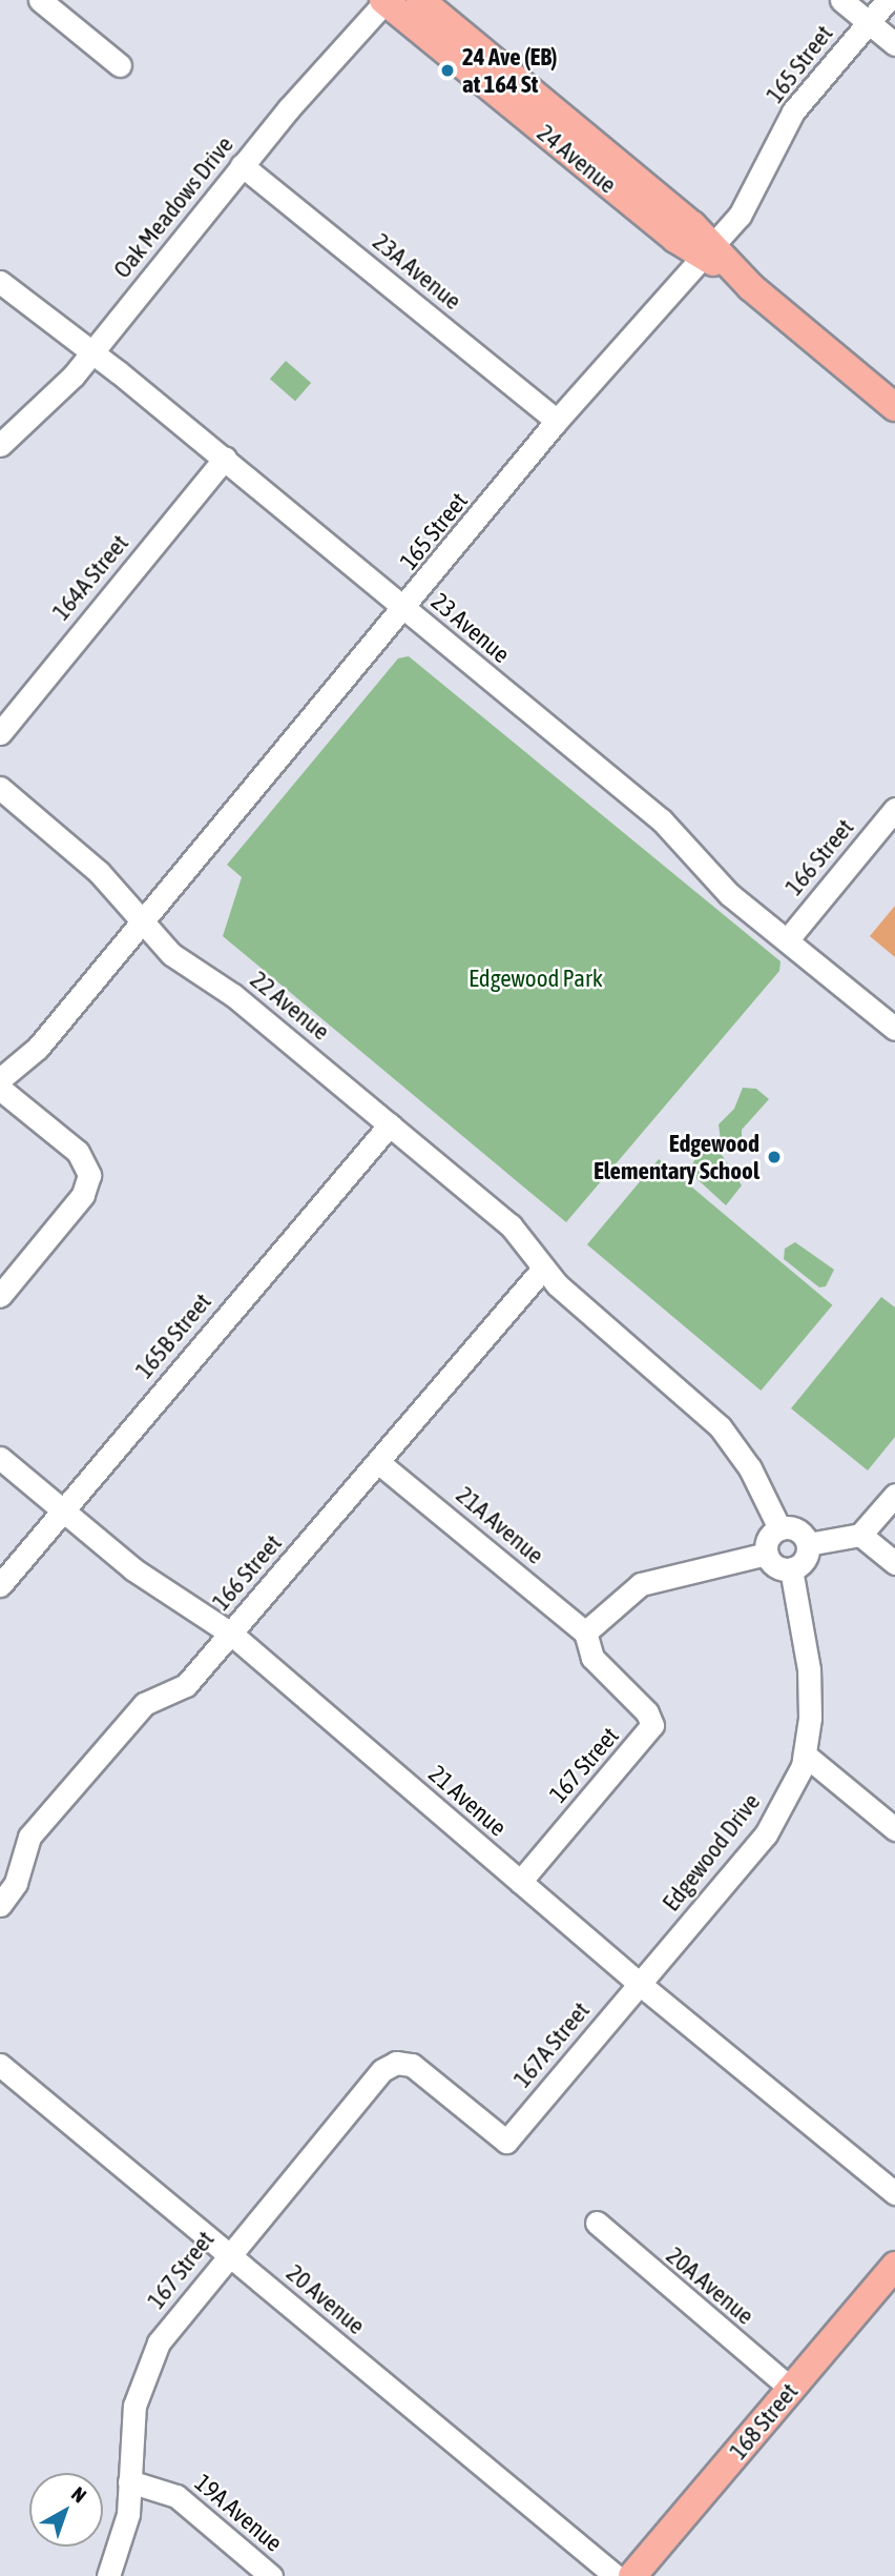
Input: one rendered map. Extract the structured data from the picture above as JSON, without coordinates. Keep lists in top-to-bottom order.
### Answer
{
  "streets": {
    "main road": ["24 Avenue", "168 Street"],
    "street": [
      "165 Street",
      "Oak Meadows Drive",
      "23A Avenue",
      "164A Street",
      "23 Avenue",
      "166 Street",
      "22 Avenue",
      "165B Street",
      "21A Avenue",
      "167 Street",
      "21 Avenue",
      "Edgewood Drive",
      "167A Street",
      "20A Avenue",
      "20 Avenue",
      "19A Avenue"
    ]
  },
  "crossings": [
    ["165 Street", "24 Avenue"],
    ["165 Street", "23A Avenue"],
    ["165 Street", "23 Avenue"],
    ["165 Street", "22 Avenue"],
    ["24 Avenue", "Oak Meadows Drive"],
    ["Oak Meadows Drive", "23A Avenue"],
    ["Oak Meadows Drive", "23 Avenue"],
    ["164A Street", "23 Avenue"],
    ["23 Avenue", "166 Street"],
    ["166 Street", "22 Avenue"],
    ["166 Street", "21A Avenue"],
    ["166 Street", "21 Avenue"],
    ["22 Avenue", "165B Street"],
    ["165B Street", "21 Avenue"],
    ["21A Avenue", "167 Street"],
    ["167 Street", "21 Avenue"],
    ["167 Street", "167A Street"],
    ["167 Street", "20 Avenue"],
    ["167 Street", "19A Avenue"],
    ["21 Avenue", "Edgewood Drive"],
    ["21 Avenue", "167A Street"],
    ["Edgewood Drive", "167A Street"],
    ["20A Avenue", "168 Street"]
  ],
  "parks": ["Edgewood Park"],
  "places": ["24 Ave (EB) at 164 St", "Edgewood Elementary School"],
  "north": "top right"
}
